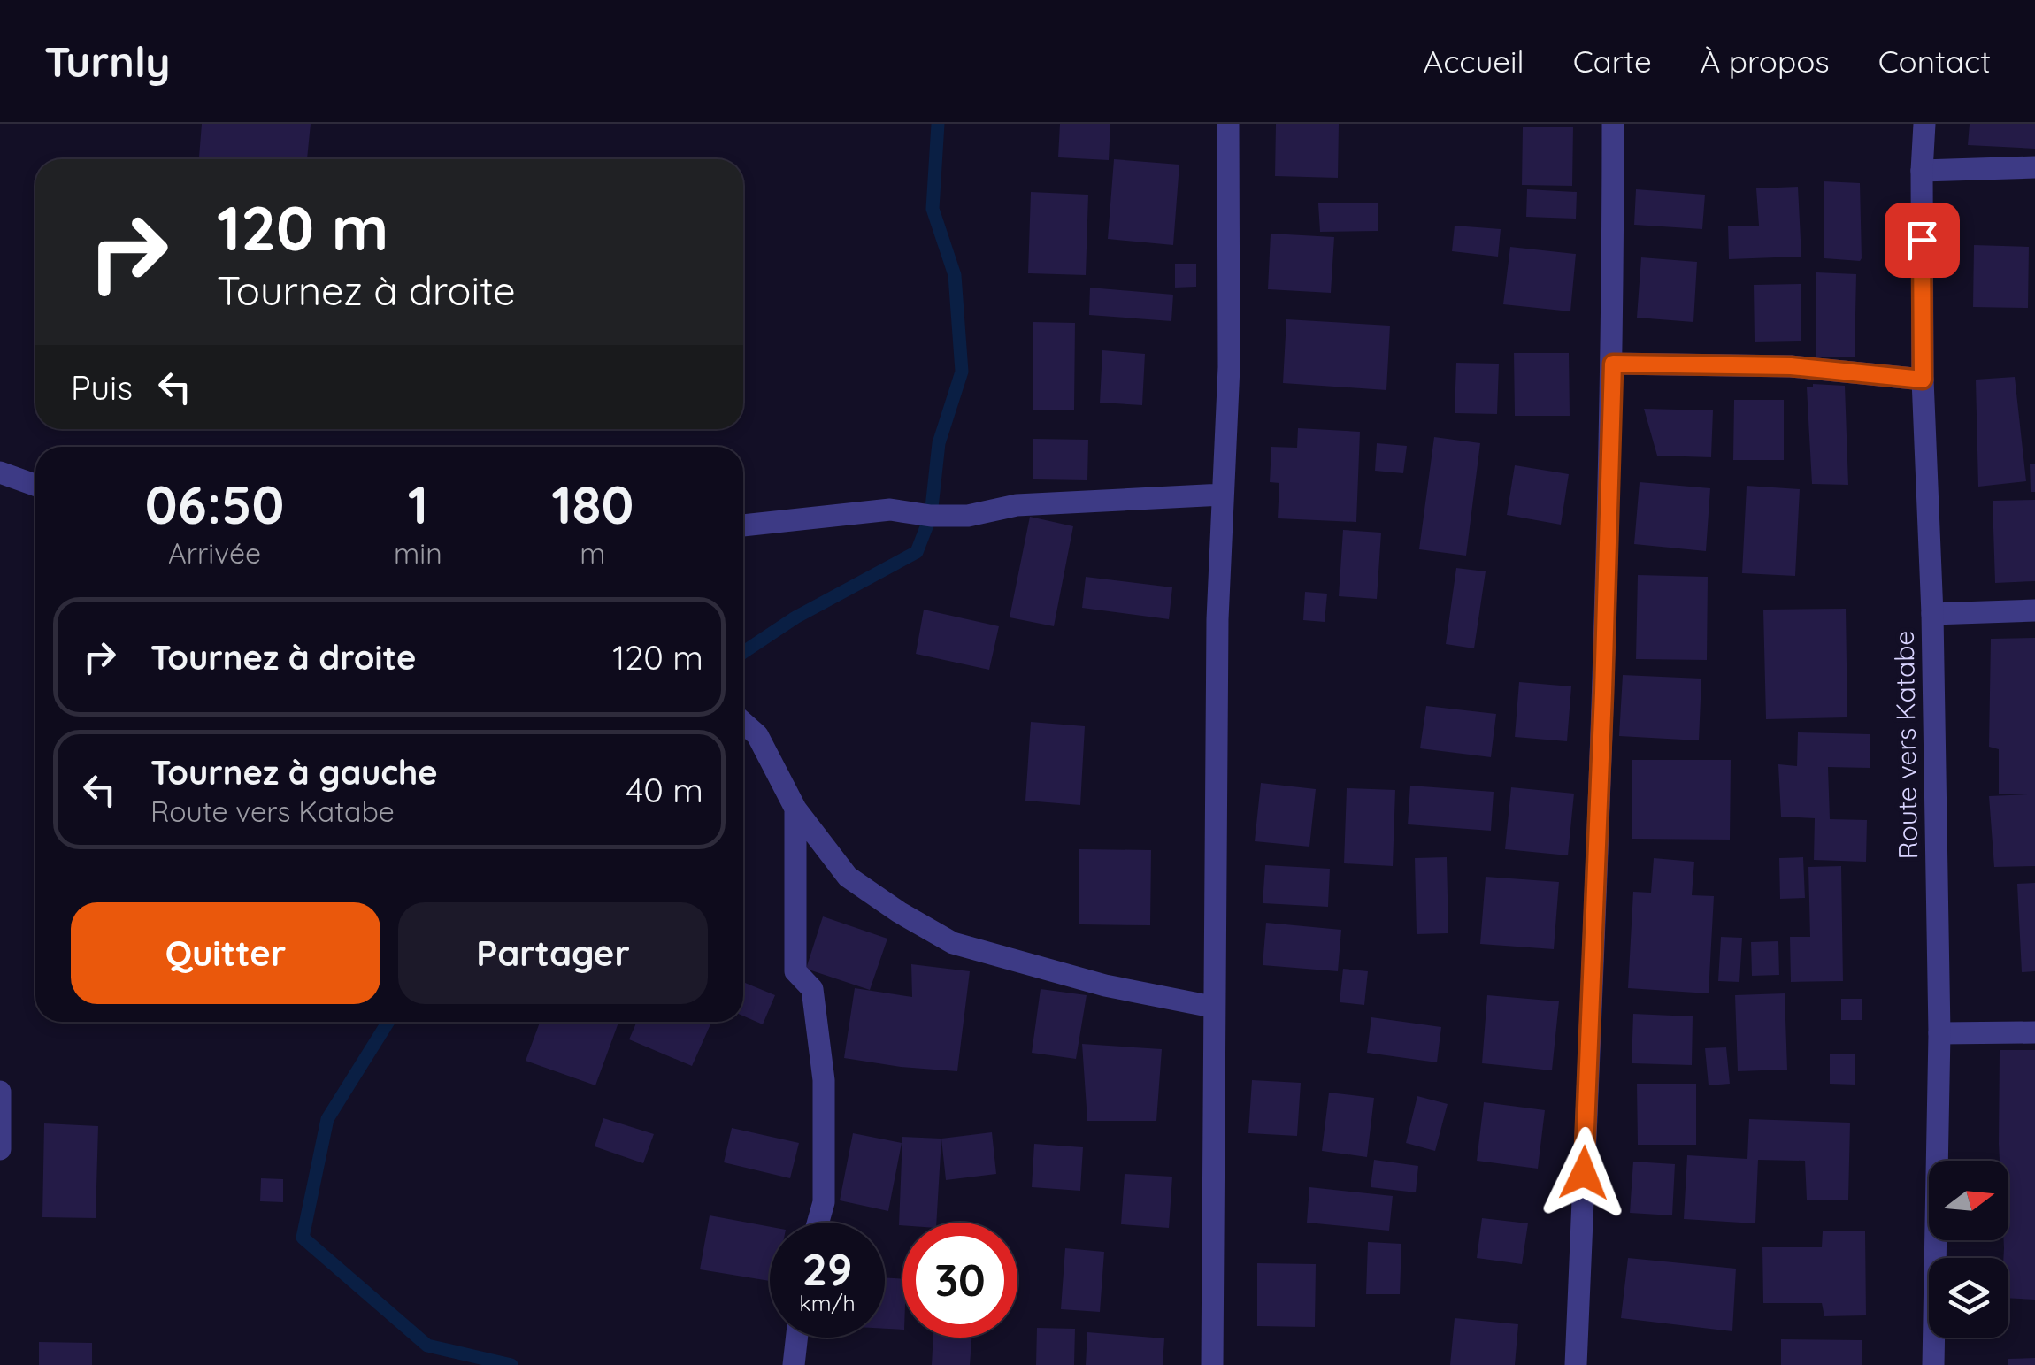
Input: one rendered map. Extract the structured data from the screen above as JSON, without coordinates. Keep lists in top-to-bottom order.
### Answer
{
  "streets": {
    "street": ["Route vers Katabe"]
  },
  "north": "right",
  "page": {
    "header": "Turnly",
    "nav": [
      "Accueil",
      "Carte",
      "À propos",
      "Contact"
    ],
    "turn": ["120 m", "Tournez à droite"],
    "then": "Puis",
    "eta": [
      "06:50",
      "Arrivée",
      "1",
      "min",
      "180",
      "m"
    ],
    "list": [
      {
        "name": "Tournez à droite",
        "value": "120 m"
      },
      {
        "name": "Tournez à gauche",
        "note": "Route vers Katabe",
        "value": "40 m"
      }
    ],
    "buttons": ["Quitter", "Partager"],
    "speed": "29 km/h",
    "limit": "30"
  }
}
